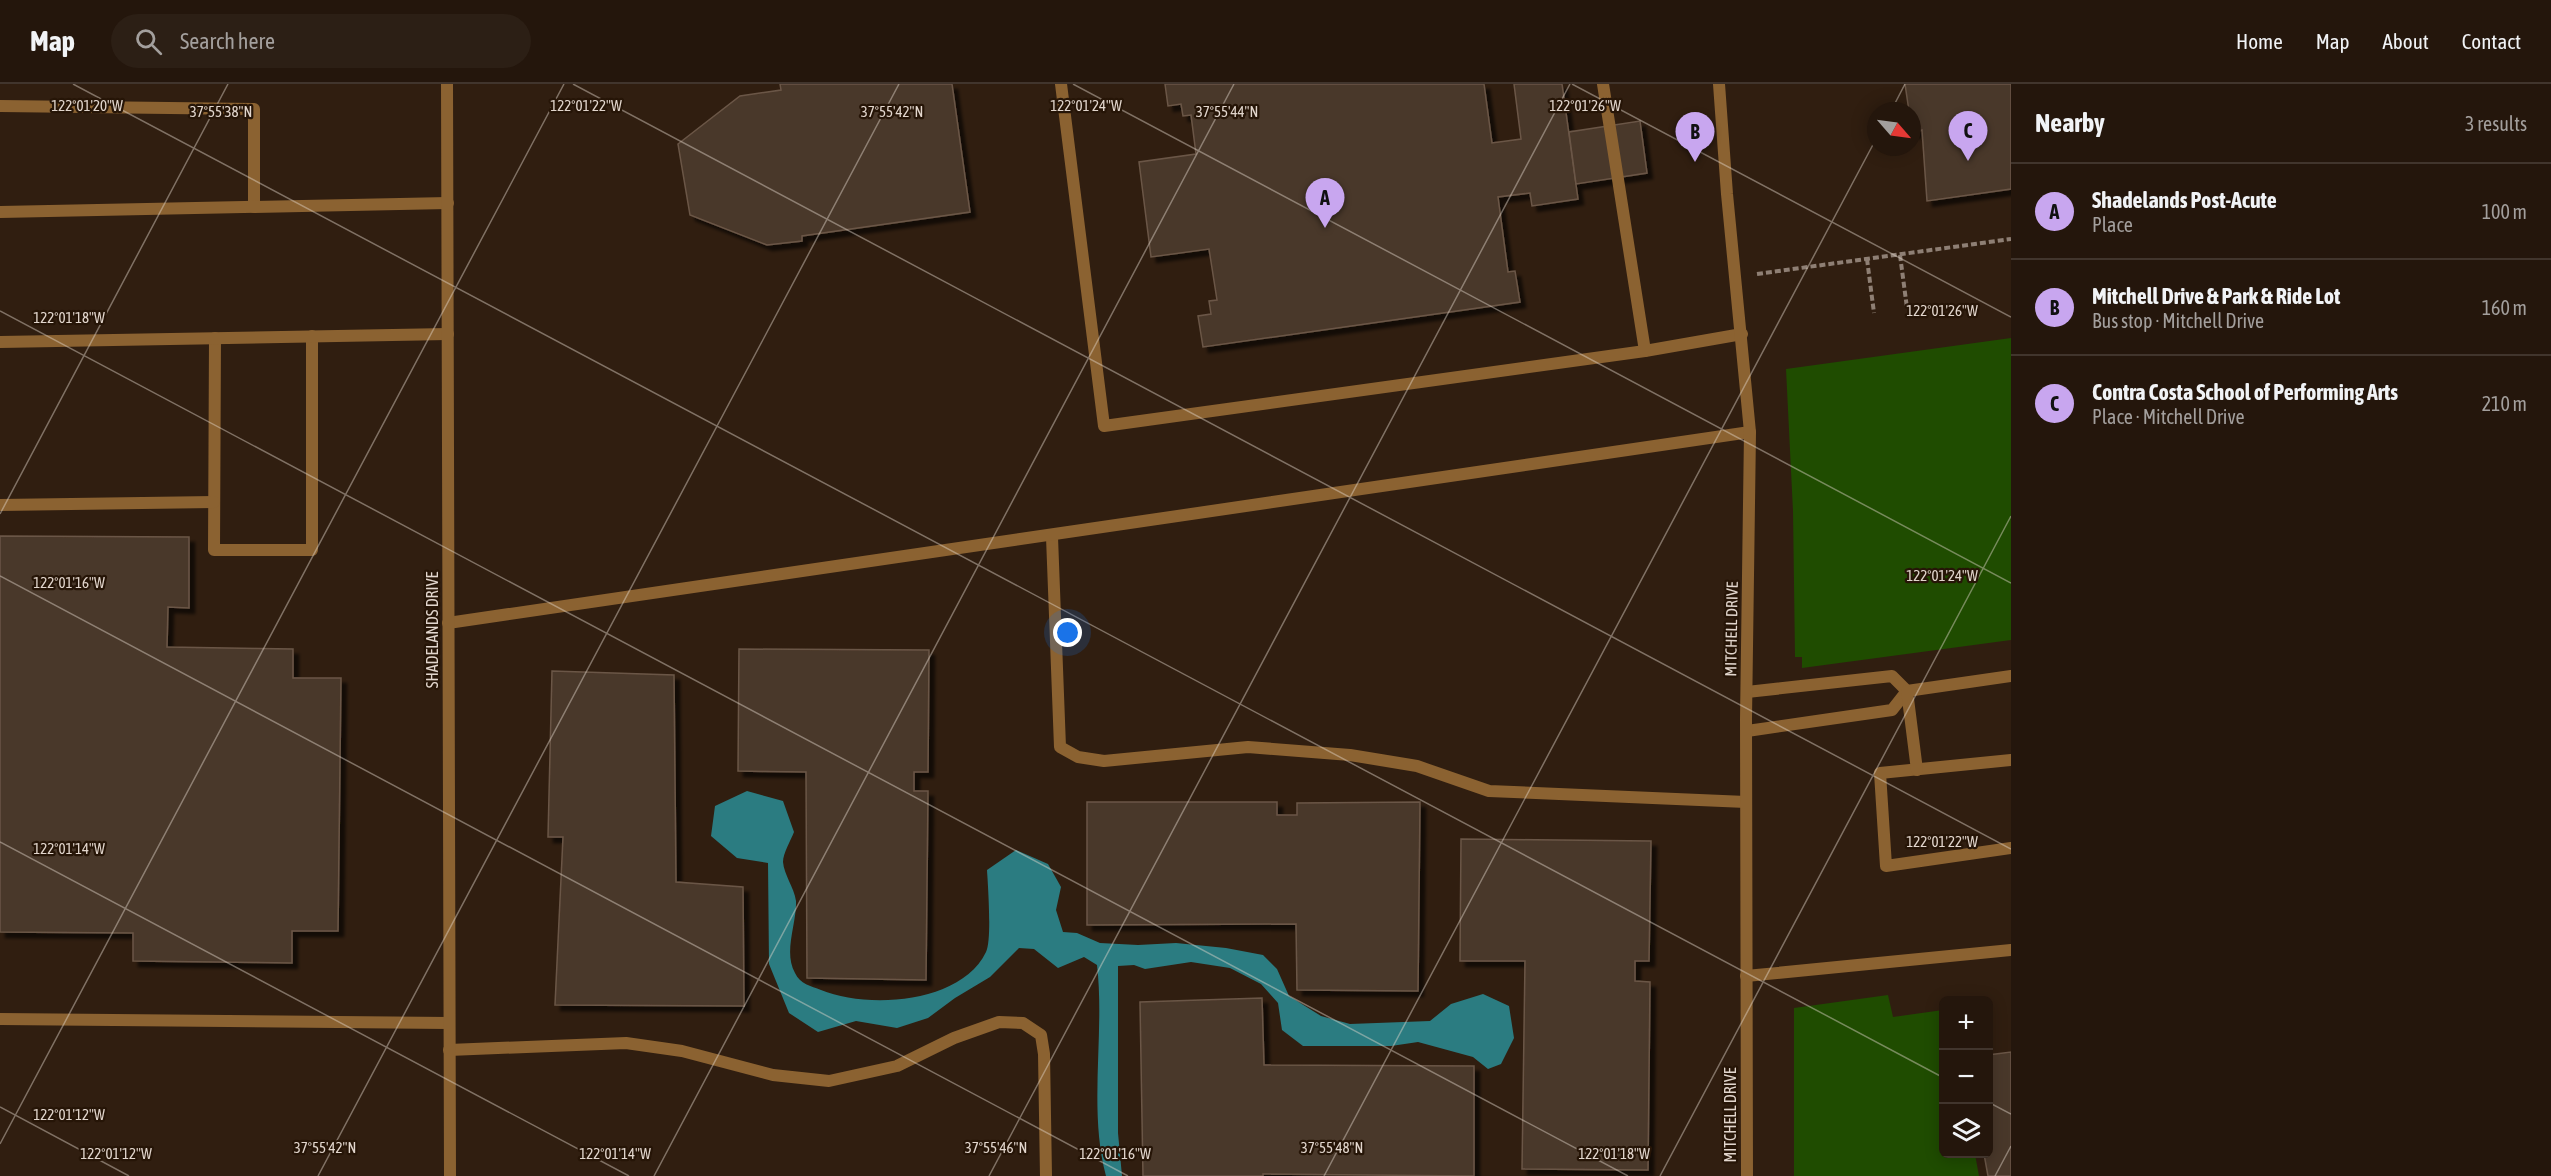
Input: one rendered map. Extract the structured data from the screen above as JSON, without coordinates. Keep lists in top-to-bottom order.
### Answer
{
  "streets": {
    "street": ["MITCHELL DRIVE", "SHADELANDS DRIVE"]
  },
  "north": "bottom right",
  "page": {
    "header": "Map",
    "search": "Search here",
    "nav": [
      "Home",
      "Map",
      "About",
      "Contact"
    ],
    "heading": ["Nearby", "3 results"],
    "pins": ["C", "B", "A"],
    "list": [
      {
        "mark": "A",
        "name": "Shadelands Post-Acute",
        "note": "Place",
        "value": "100 m"
      },
      {
        "mark": "B",
        "name": "Mitchell Drive & Park & Ride Lot",
        "note": "Bus stop · Mitchell Drive",
        "value": "160 m"
      },
      {
        "mark": "C",
        "name": "Contra Costa School of Performing Arts",
        "note": "Place · Mitchell Drive",
        "value": "210 m"
      }
    ],
    "map_buttons": ["+", "−"]
  },
  "coordinates": [
    "122°01'20\"W",
    "122°01'22\"W",
    "122°01'24\"W",
    "122°01'26\"W",
    "37°55'38\"N",
    "37°55'42\"N",
    "37°55'44\"N",
    "122°01'18\"W",
    "122°01'16\"W",
    "122°01'14\"W",
    "122°01'12\"W",
    "37°55'46\"N",
    "37°55'48\"N"
  ]
}
